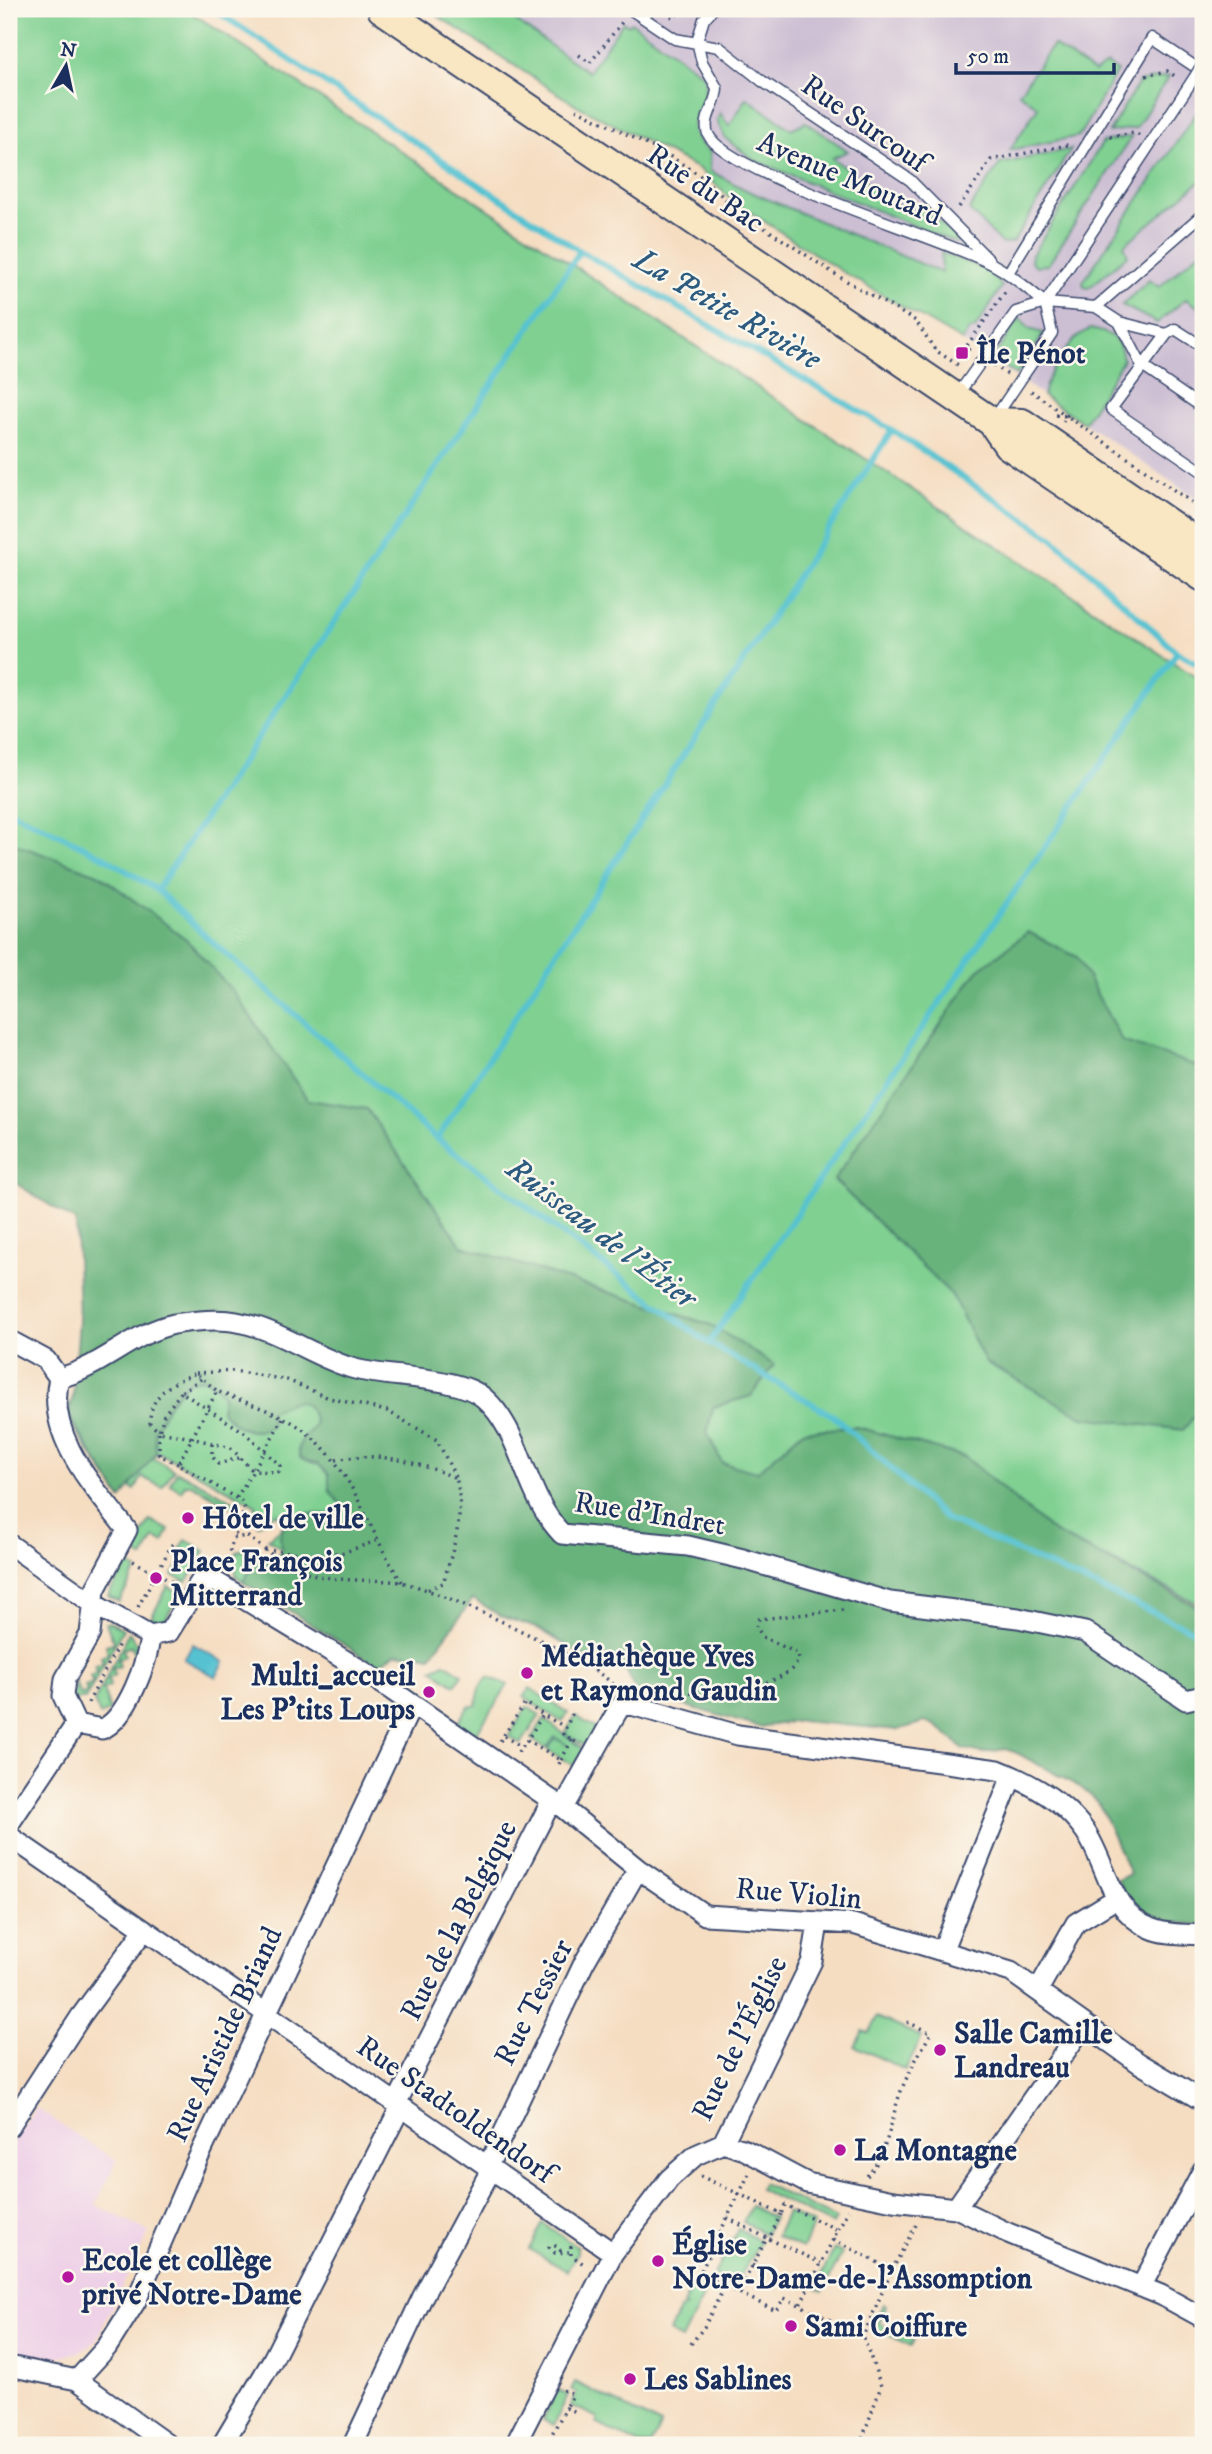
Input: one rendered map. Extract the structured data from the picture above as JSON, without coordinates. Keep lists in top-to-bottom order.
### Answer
{
  "streets": {
    "main road": ["Rue du Bac"],
    "street": [
      "Rue d'Indret",
      "Rue Violin",
      "Rue de la Belgique",
      "Rue Tessier",
      "Rue Aristide Briand",
      "Rue de l'Église",
      "Rue Stadtoldendorf"
    ],
    "lane": ["Rue Surcouf", "Avenue Moutard"]
  },
  "crossings": [
    ["Rue Surcouf", "Avenue Moutard"],
    ["Rue Violin", "Rue de la Belgique"],
    ["Rue Violin", "Rue Tessier"],
    ["Rue Violin", "Rue Aristide Briand"],
    ["Rue Violin", "Rue de l'Église"],
    ["Rue de la Belgique", "Rue Stadtoldendorf"],
    ["Rue Tessier", "Rue Stadtoldendorf"],
    ["Rue Aristide Briand", "Rue Stadtoldendorf"],
    ["Rue de l'Église", "Rue Stadtoldendorf"]
  ],
  "water": ["La Petite Rivière", "Ruisseau de l'Étier"],
  "places": {
    "transit": ["Île Pénot"],
    "other": [
      "Hôtel de ville",
      "Place François Mitterrand",
      "Médiathèque Yves et Raymond Gaudin",
      "Multi_accueil Les P'tits Loups",
      "Salle Camille Landreau",
      "La Montagne",
      "Église Notre-Dame-de-l'Assomption",
      "Ecole et collège privé Notre-Dame",
      "Sami Coiffure",
      "Les Sablines"
    ]
  },
  "scale_bar": "50 m",
  "north": "top"
}
